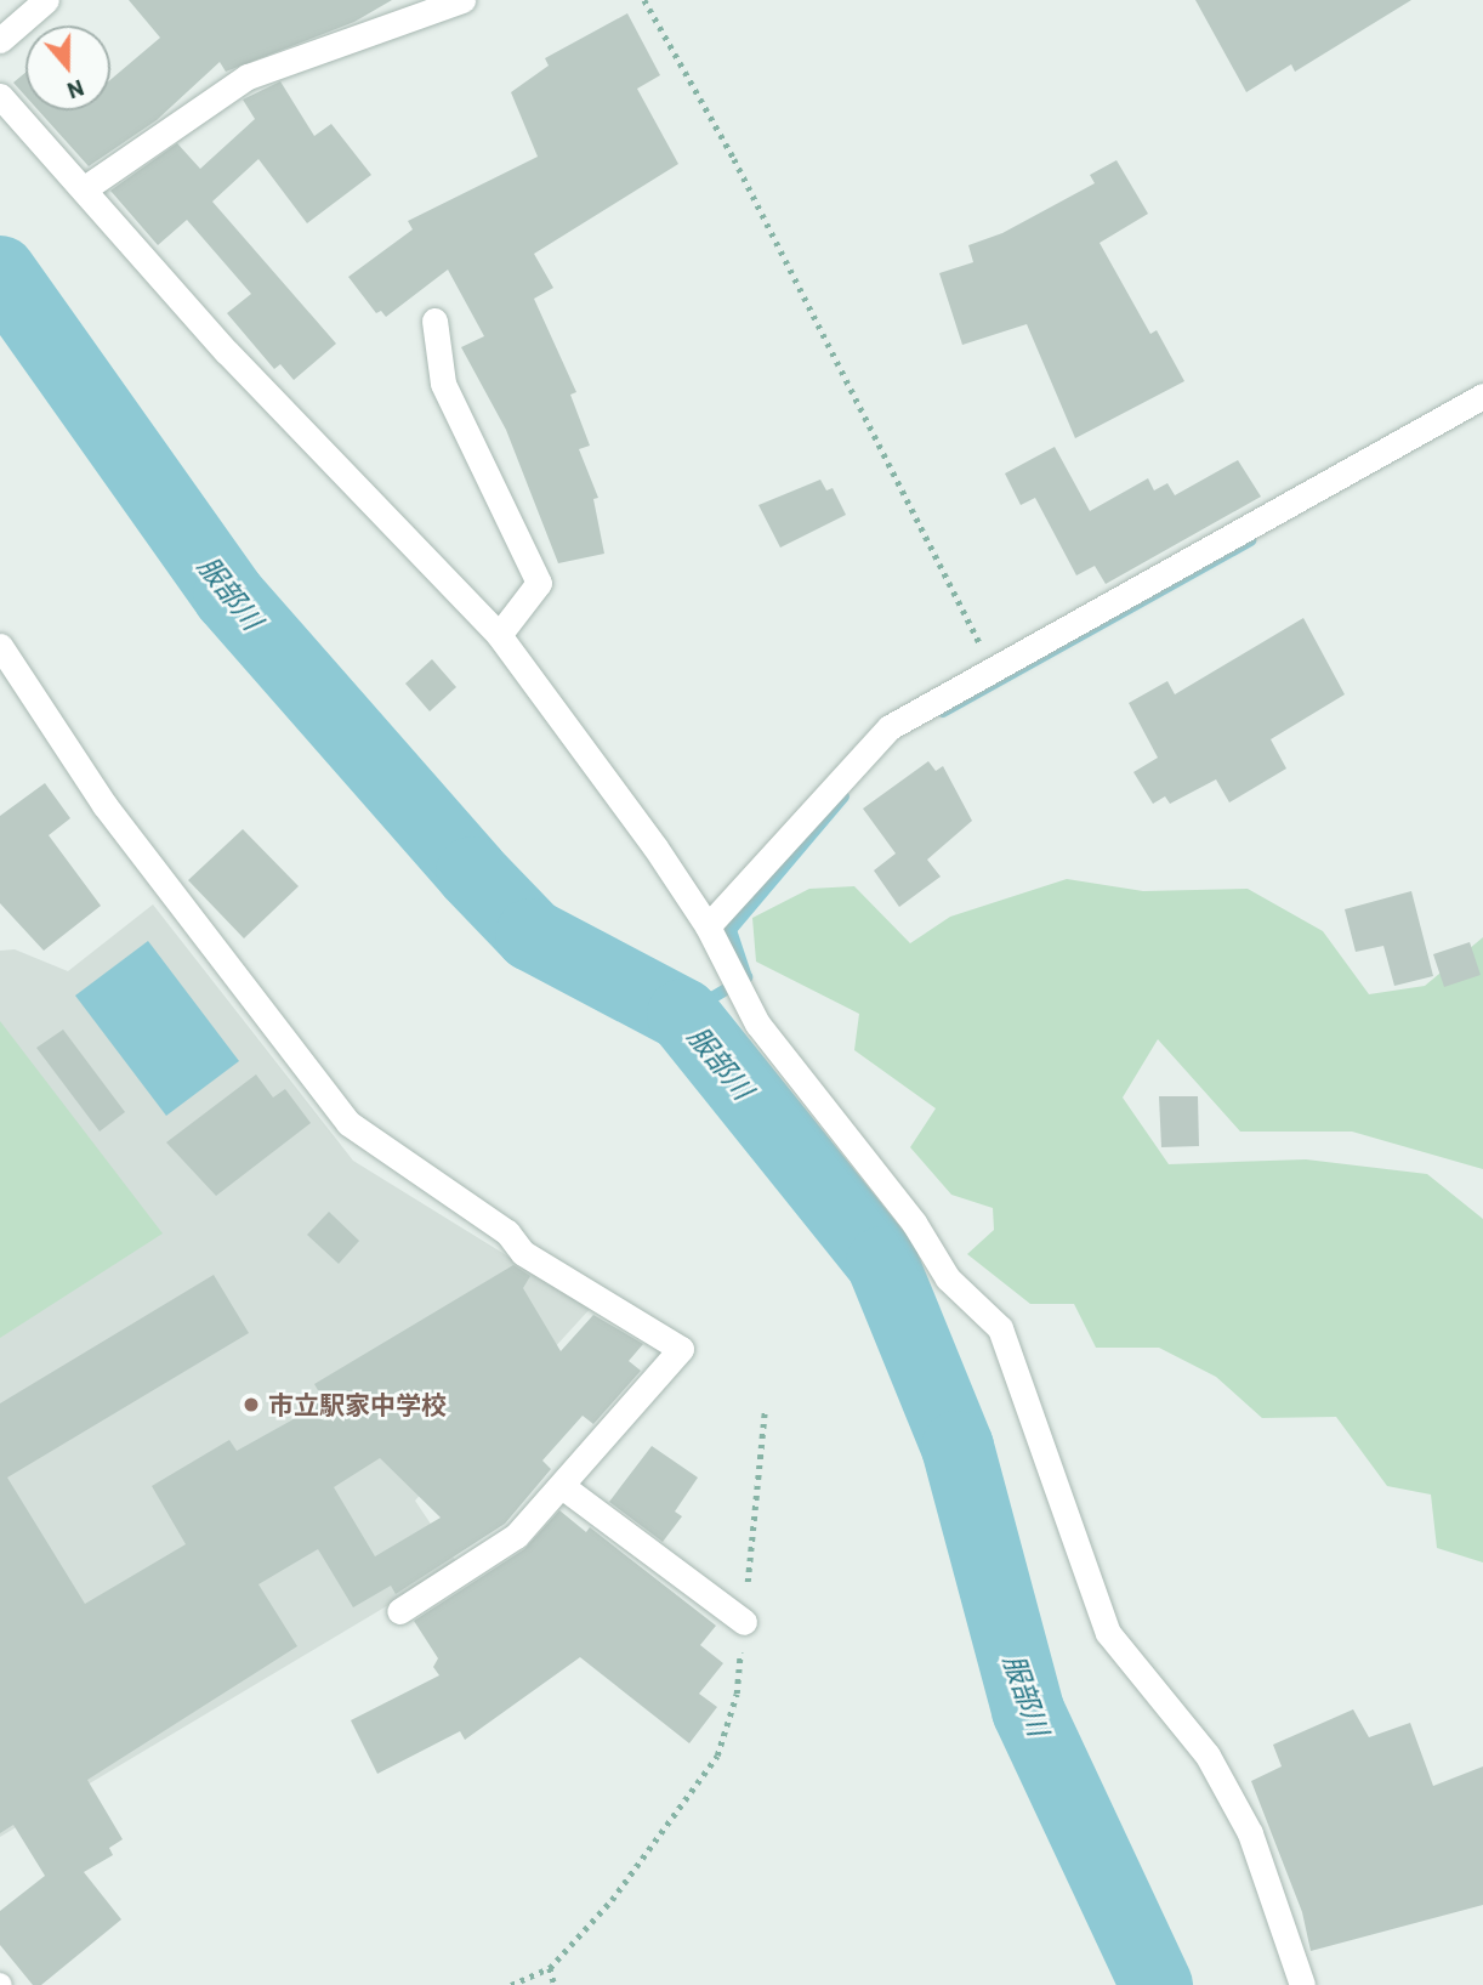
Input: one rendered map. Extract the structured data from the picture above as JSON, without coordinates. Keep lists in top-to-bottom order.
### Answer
{
  "water": ["服部川"],
  "places": ["市立駅家中学校"],
  "north": "bottom"
}
